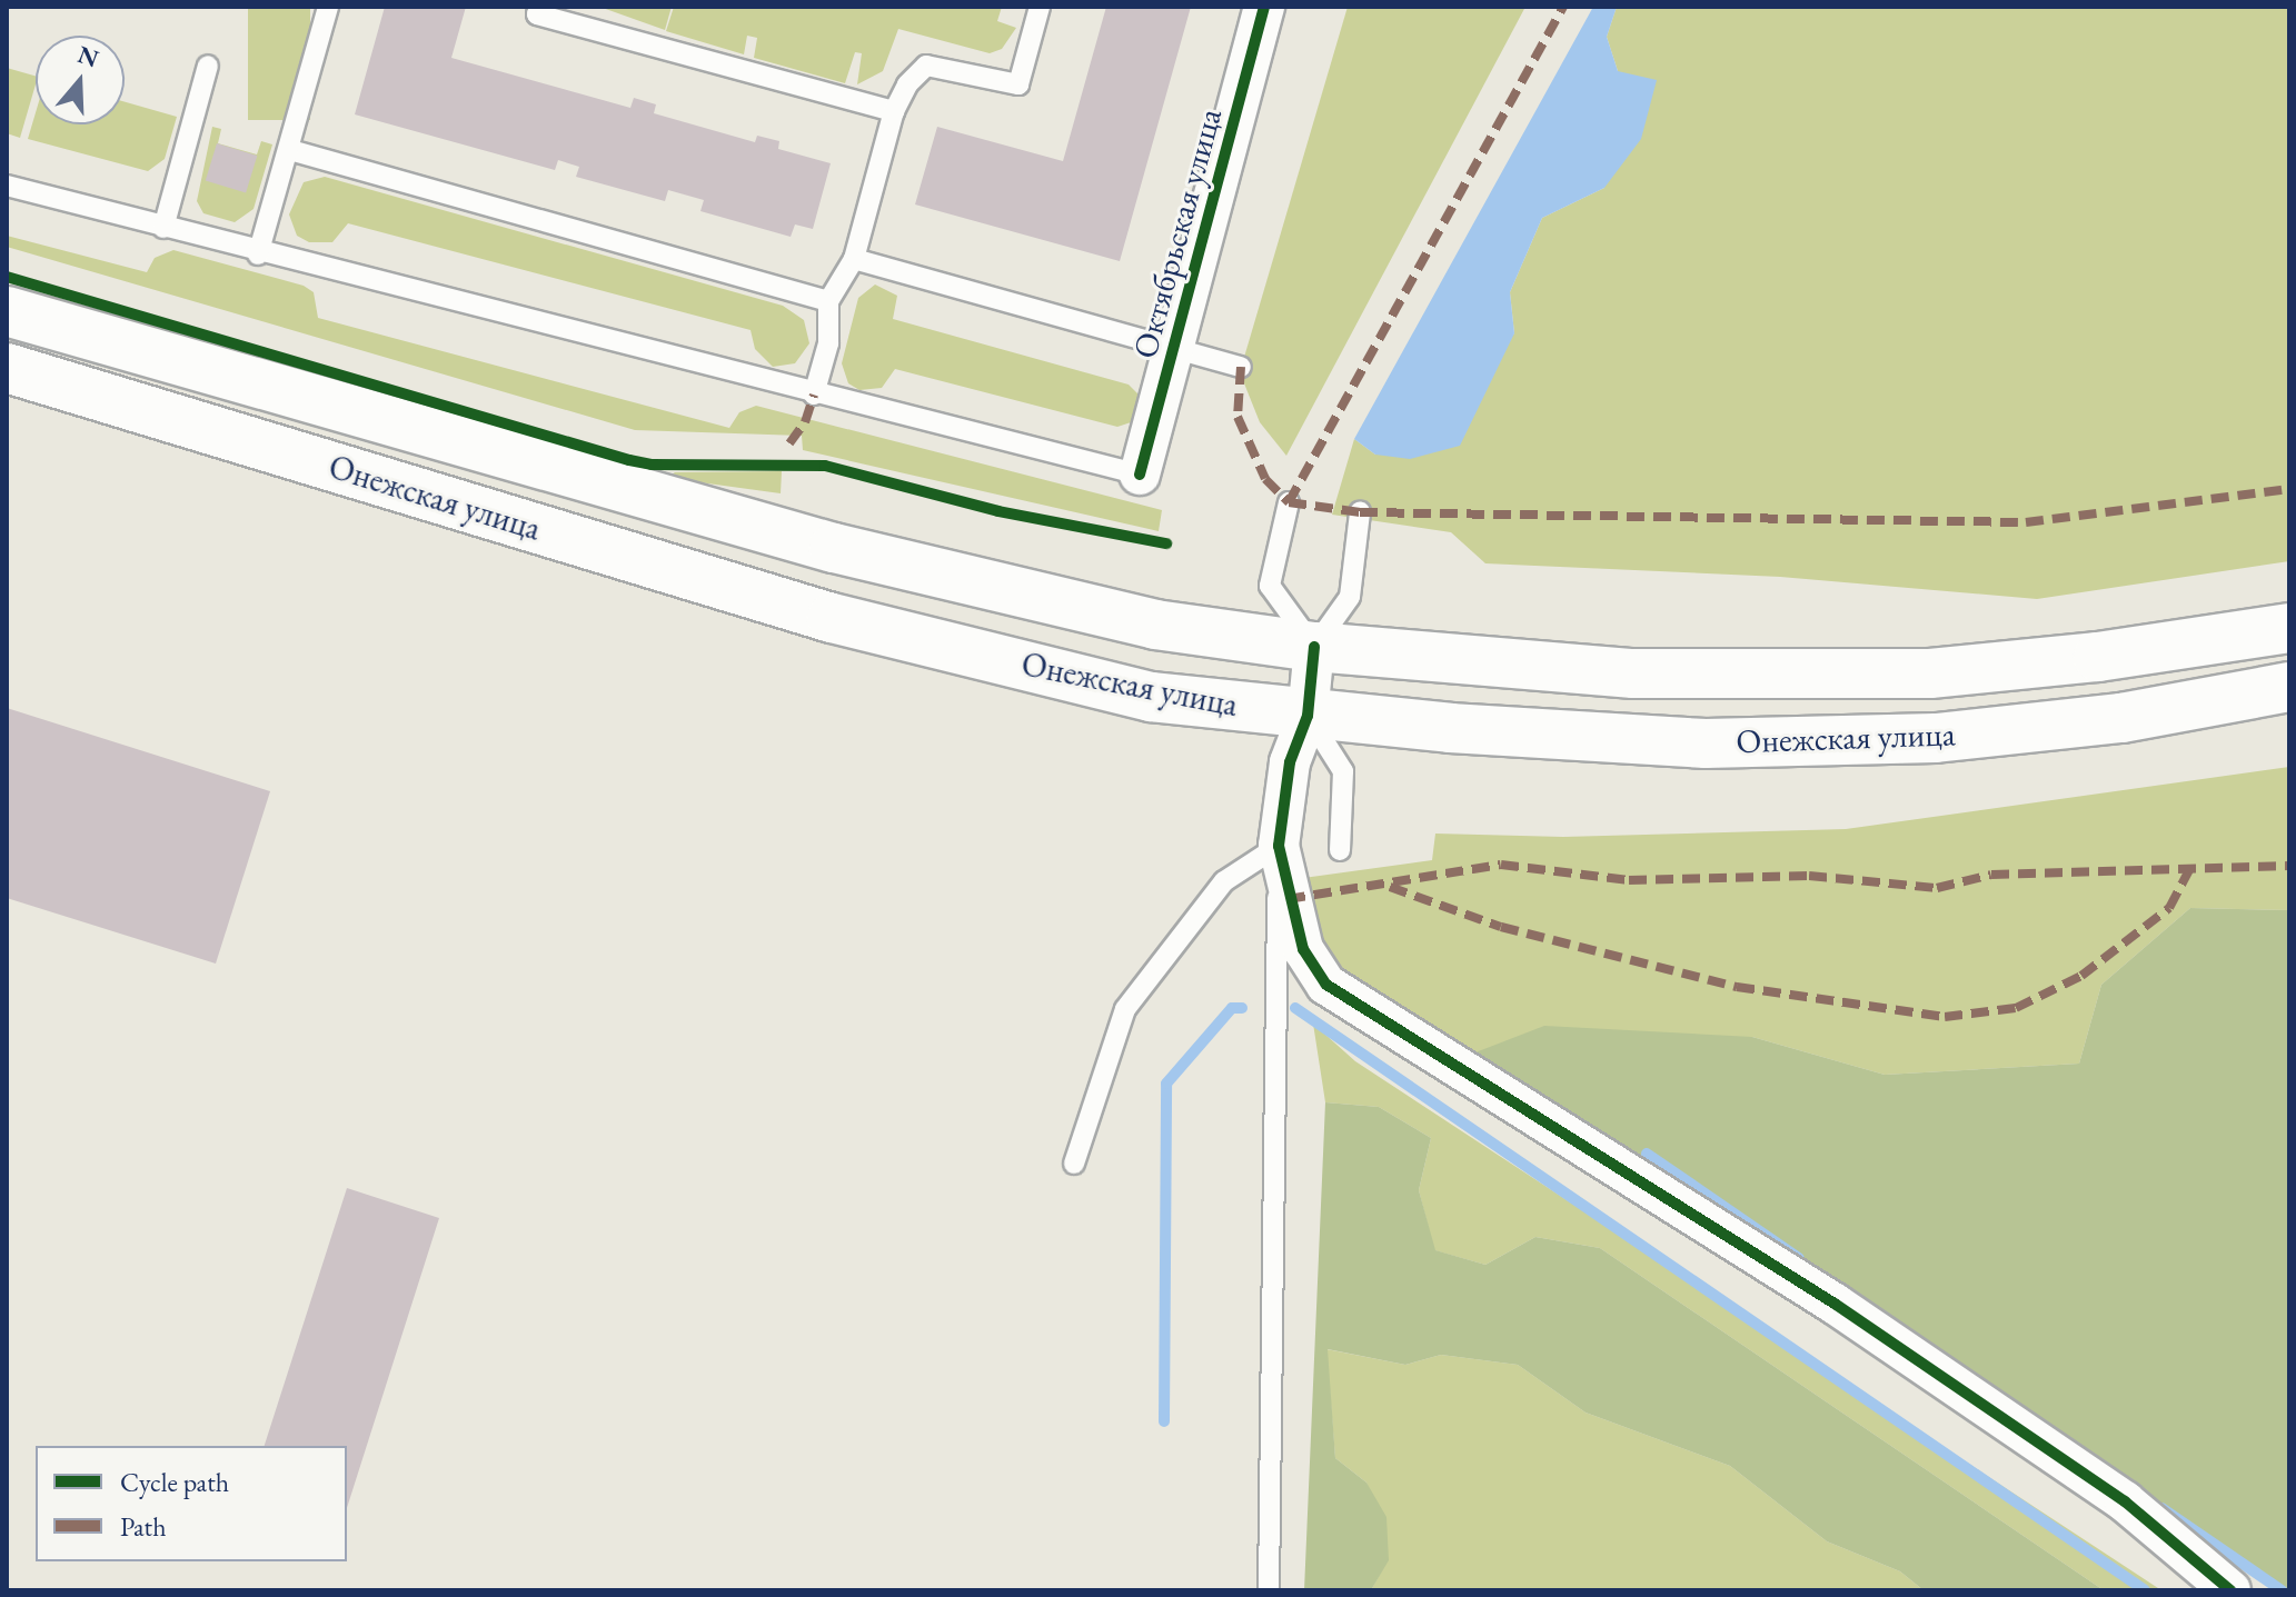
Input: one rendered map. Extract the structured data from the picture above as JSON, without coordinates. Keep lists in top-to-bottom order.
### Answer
{
  "streets": {
    "main road": ["Онежская улица"],
    "street": ["Октябрьская улица"]
  },
  "legend": ["Cycle path", "Path"],
  "north": "top"
}
